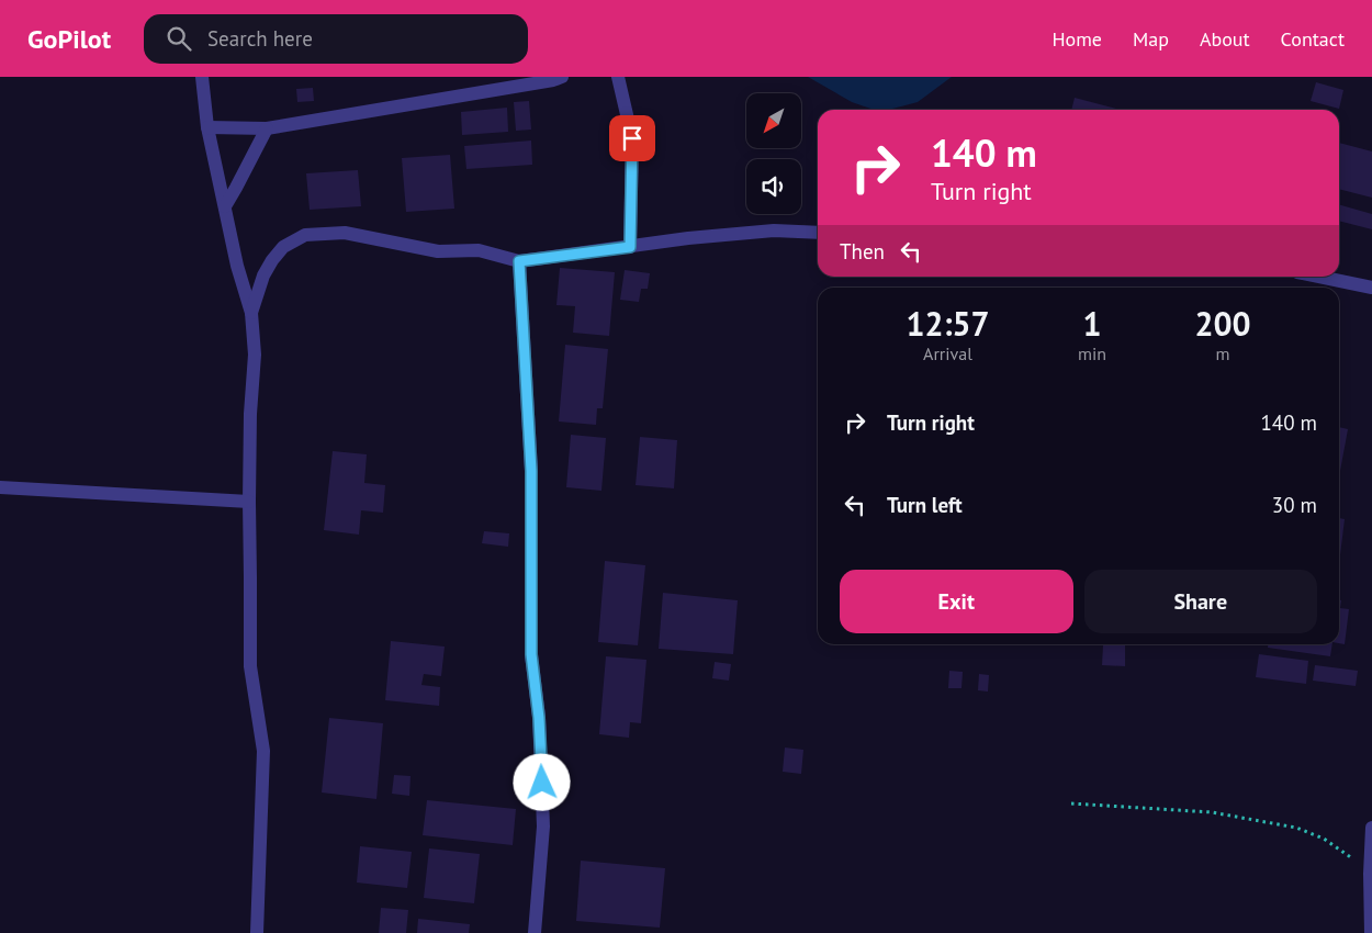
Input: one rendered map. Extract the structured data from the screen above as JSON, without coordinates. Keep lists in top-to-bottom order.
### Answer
{
  "north": "bottom left",
  "page": {
    "header": "GoPilot",
    "search": "Search here",
    "nav": [
      "Home",
      "Map",
      "About",
      "Contact"
    ],
    "turn": ["140 m", "Turn right"],
    "then": "Then",
    "eta": [
      "12:57",
      "Arrival",
      "1",
      "min",
      "200",
      "m"
    ],
    "list": [
      {
        "name": "Turn right",
        "value": "140 m"
      },
      {
        "name": "Turn left",
        "value": "30 m"
      }
    ],
    "buttons": ["Exit", "Share"]
  }
}
